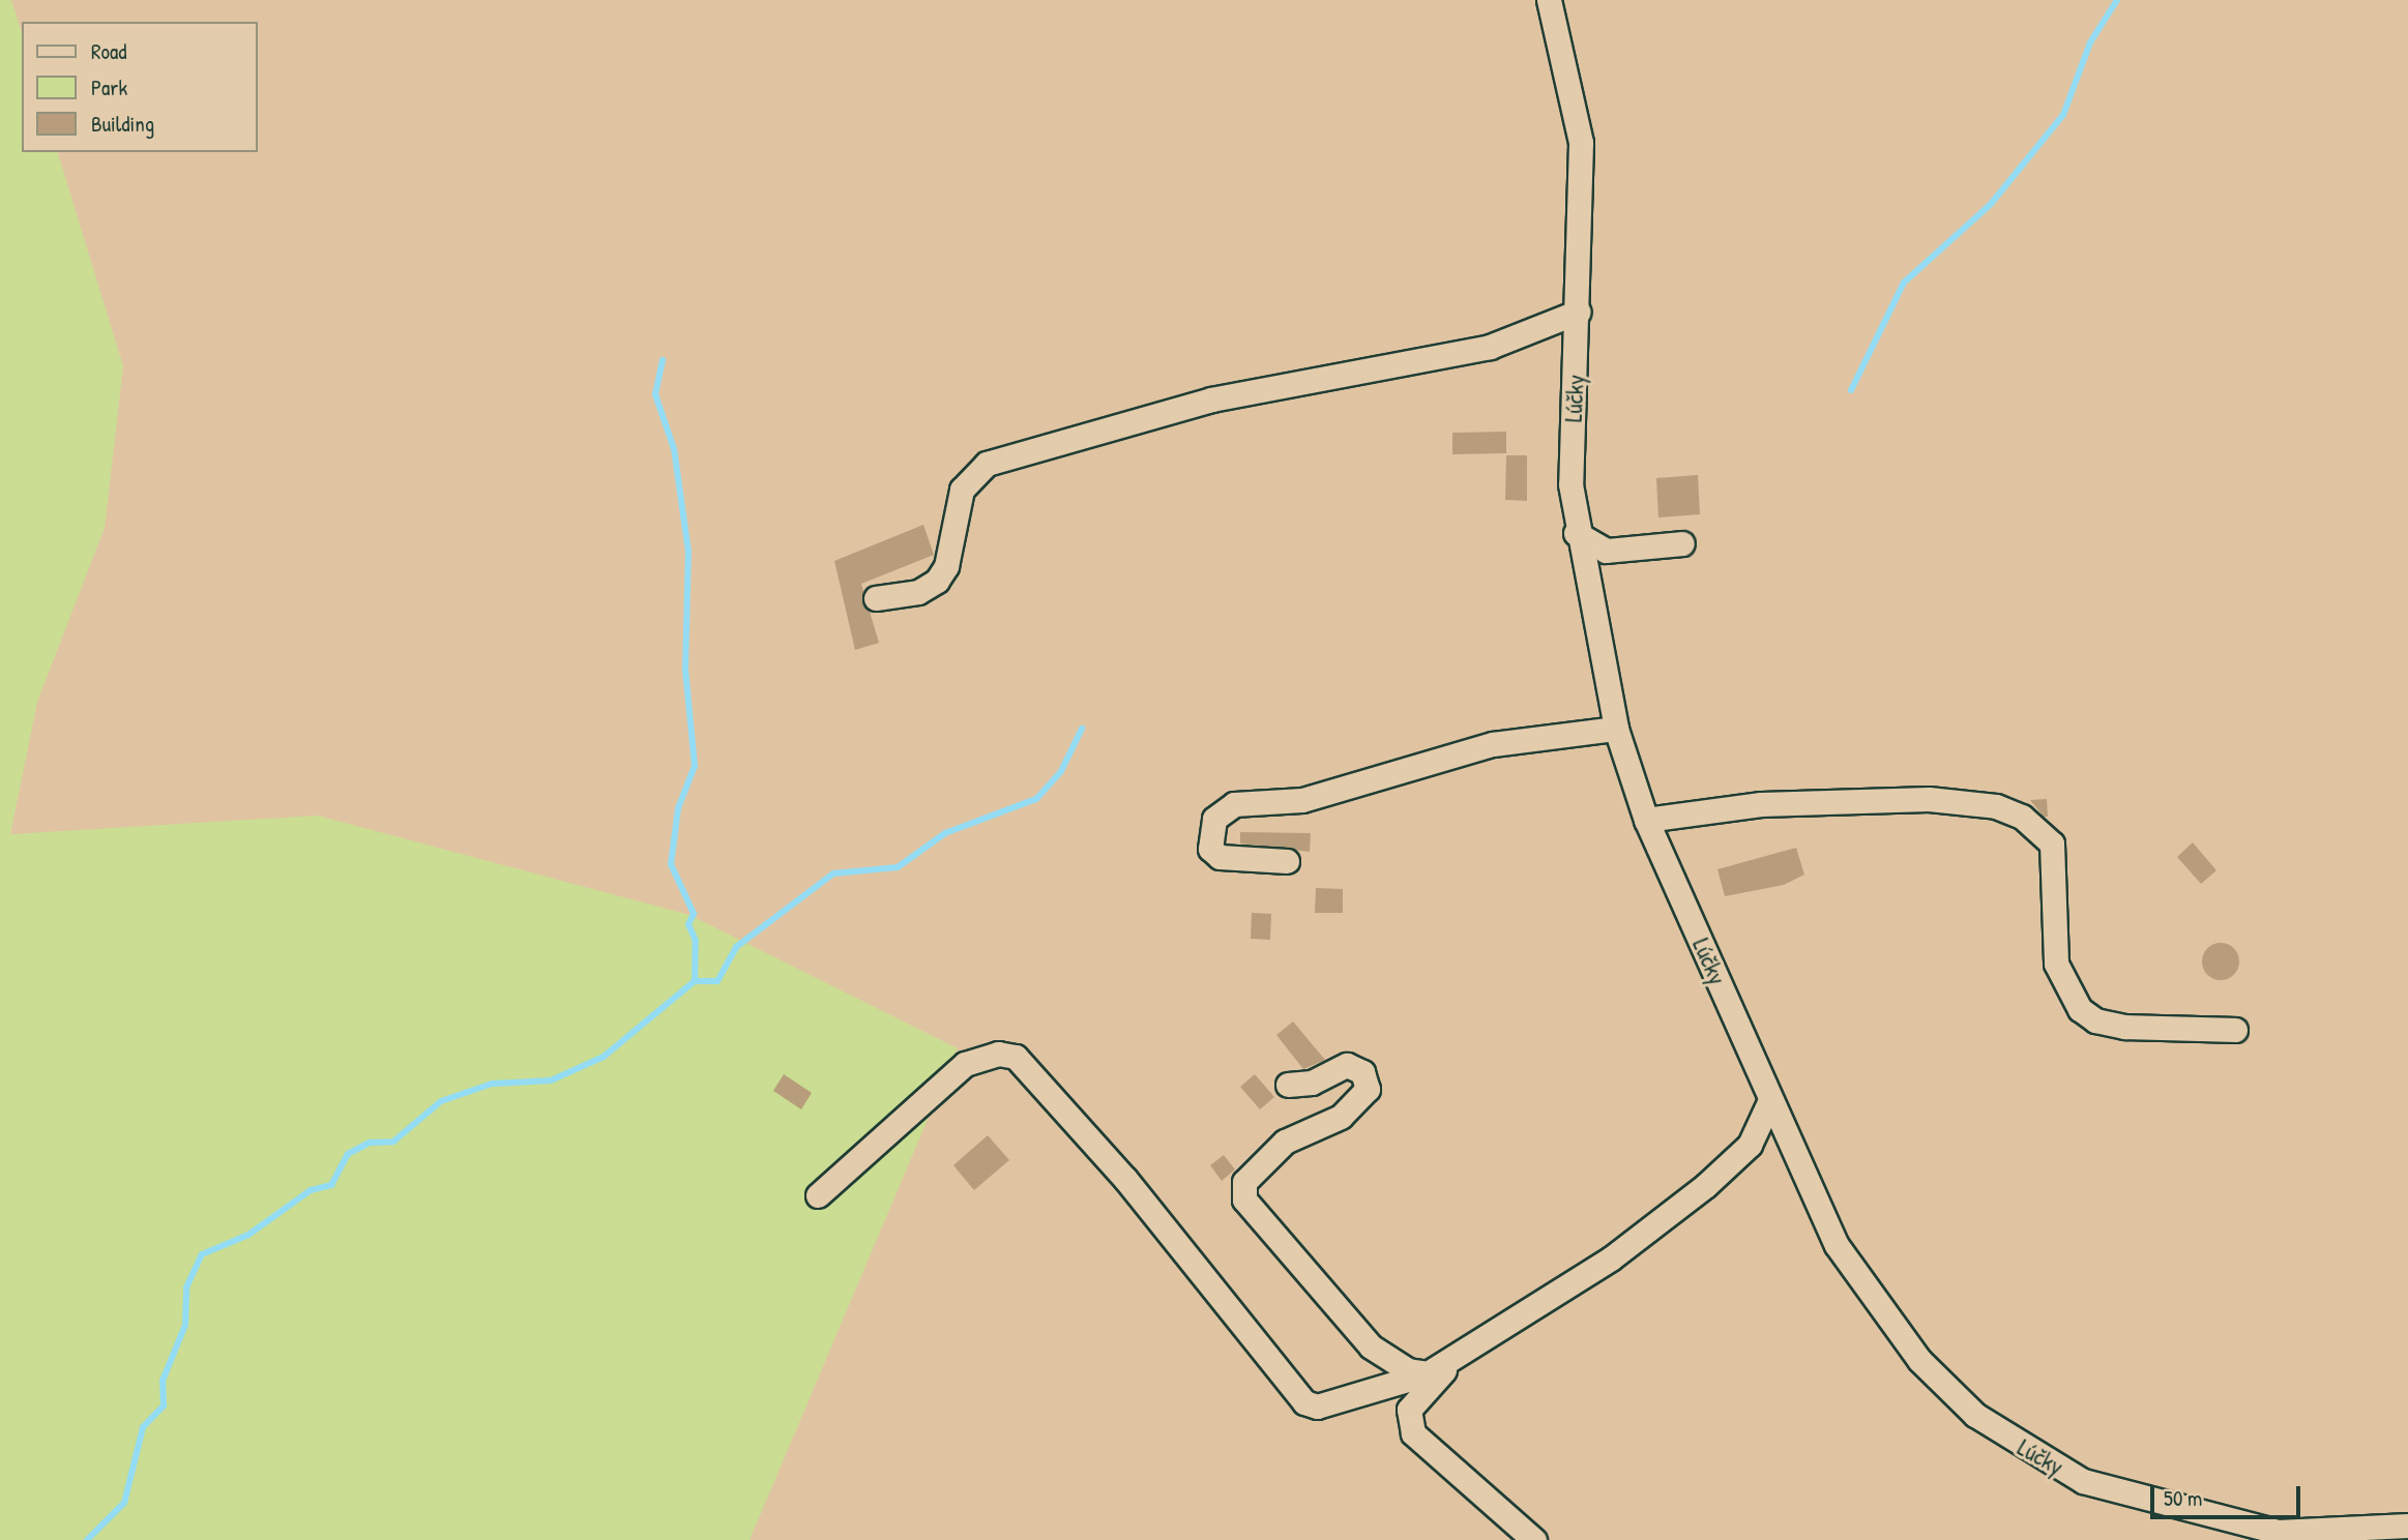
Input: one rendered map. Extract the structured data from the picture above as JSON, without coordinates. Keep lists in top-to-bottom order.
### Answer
{
  "streets": {
    "street": ["Lúčky"]
  },
  "legend": ["Road", "Park", "Building"],
  "scale_bar": "50 m"
}
